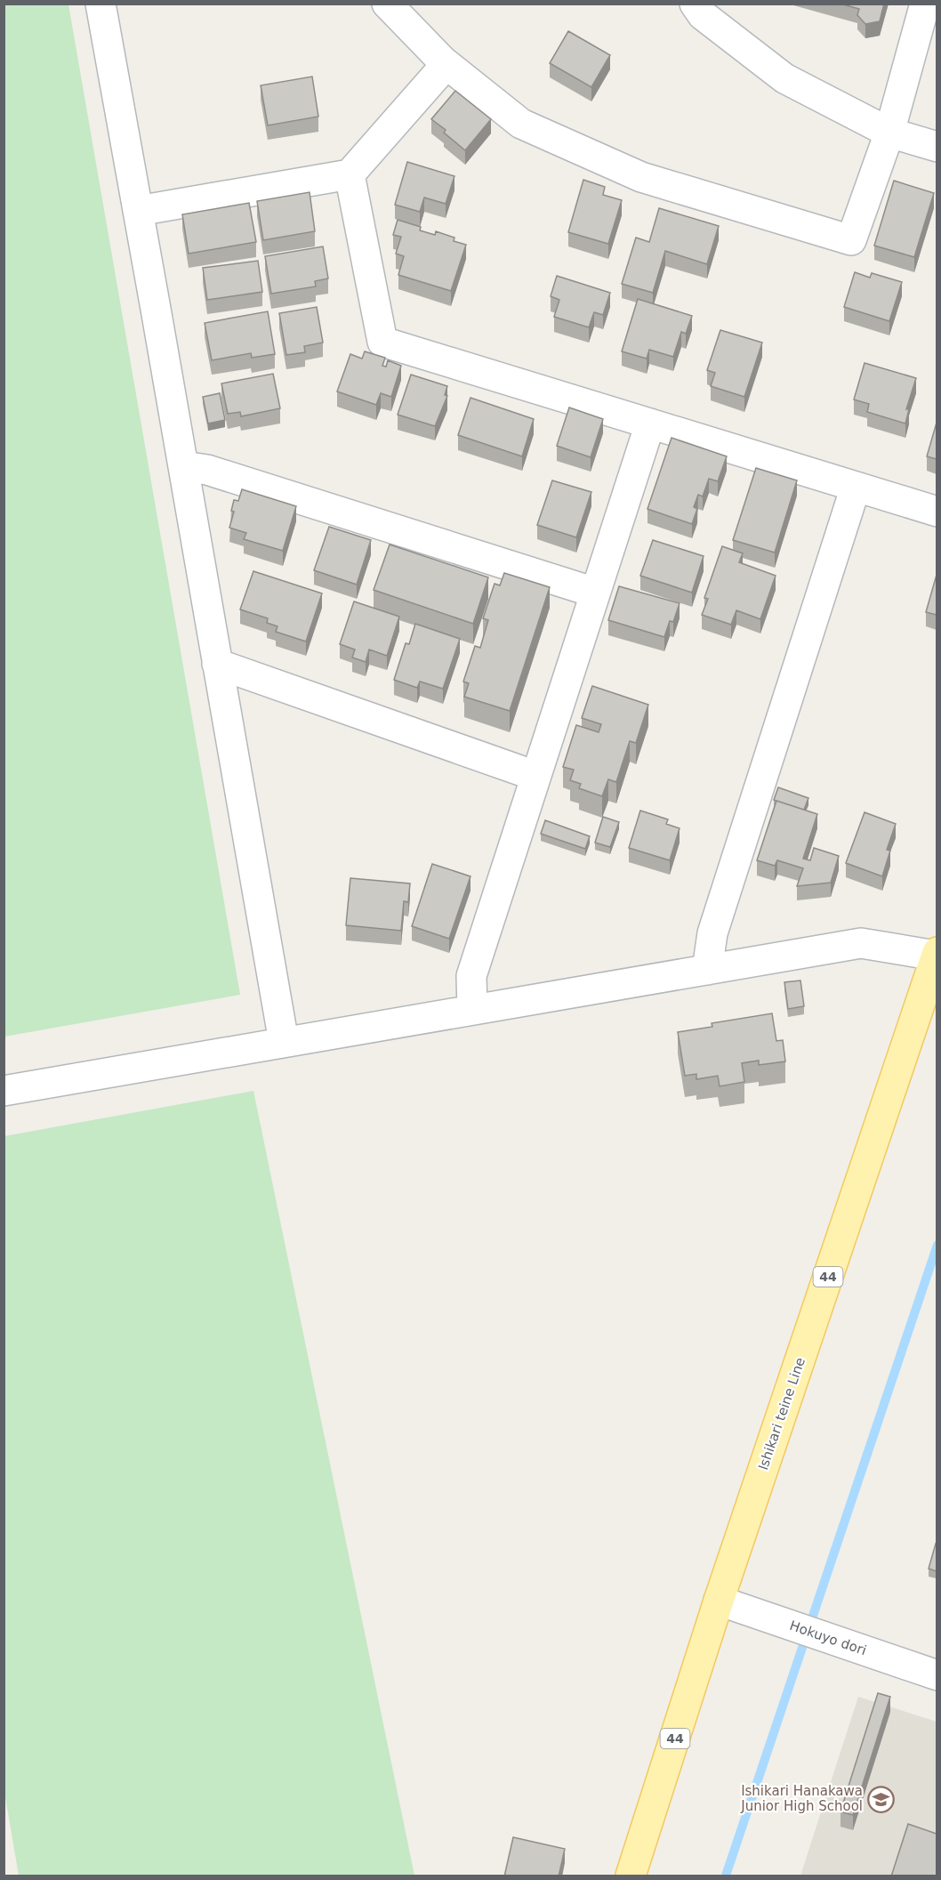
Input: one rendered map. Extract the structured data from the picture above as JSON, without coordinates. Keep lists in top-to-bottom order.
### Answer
{
  "streets": {
    "main road": ["44", "Ishikari teine Line"],
    "street": ["Hokuyo dori"]
  },
  "crossings": [
    ["Ishikari teine Line", "Hokuyo dori"]
  ],
  "places": {
    "school or university": ["Ishikari Hanakawa Junior High School"]
  }
}
